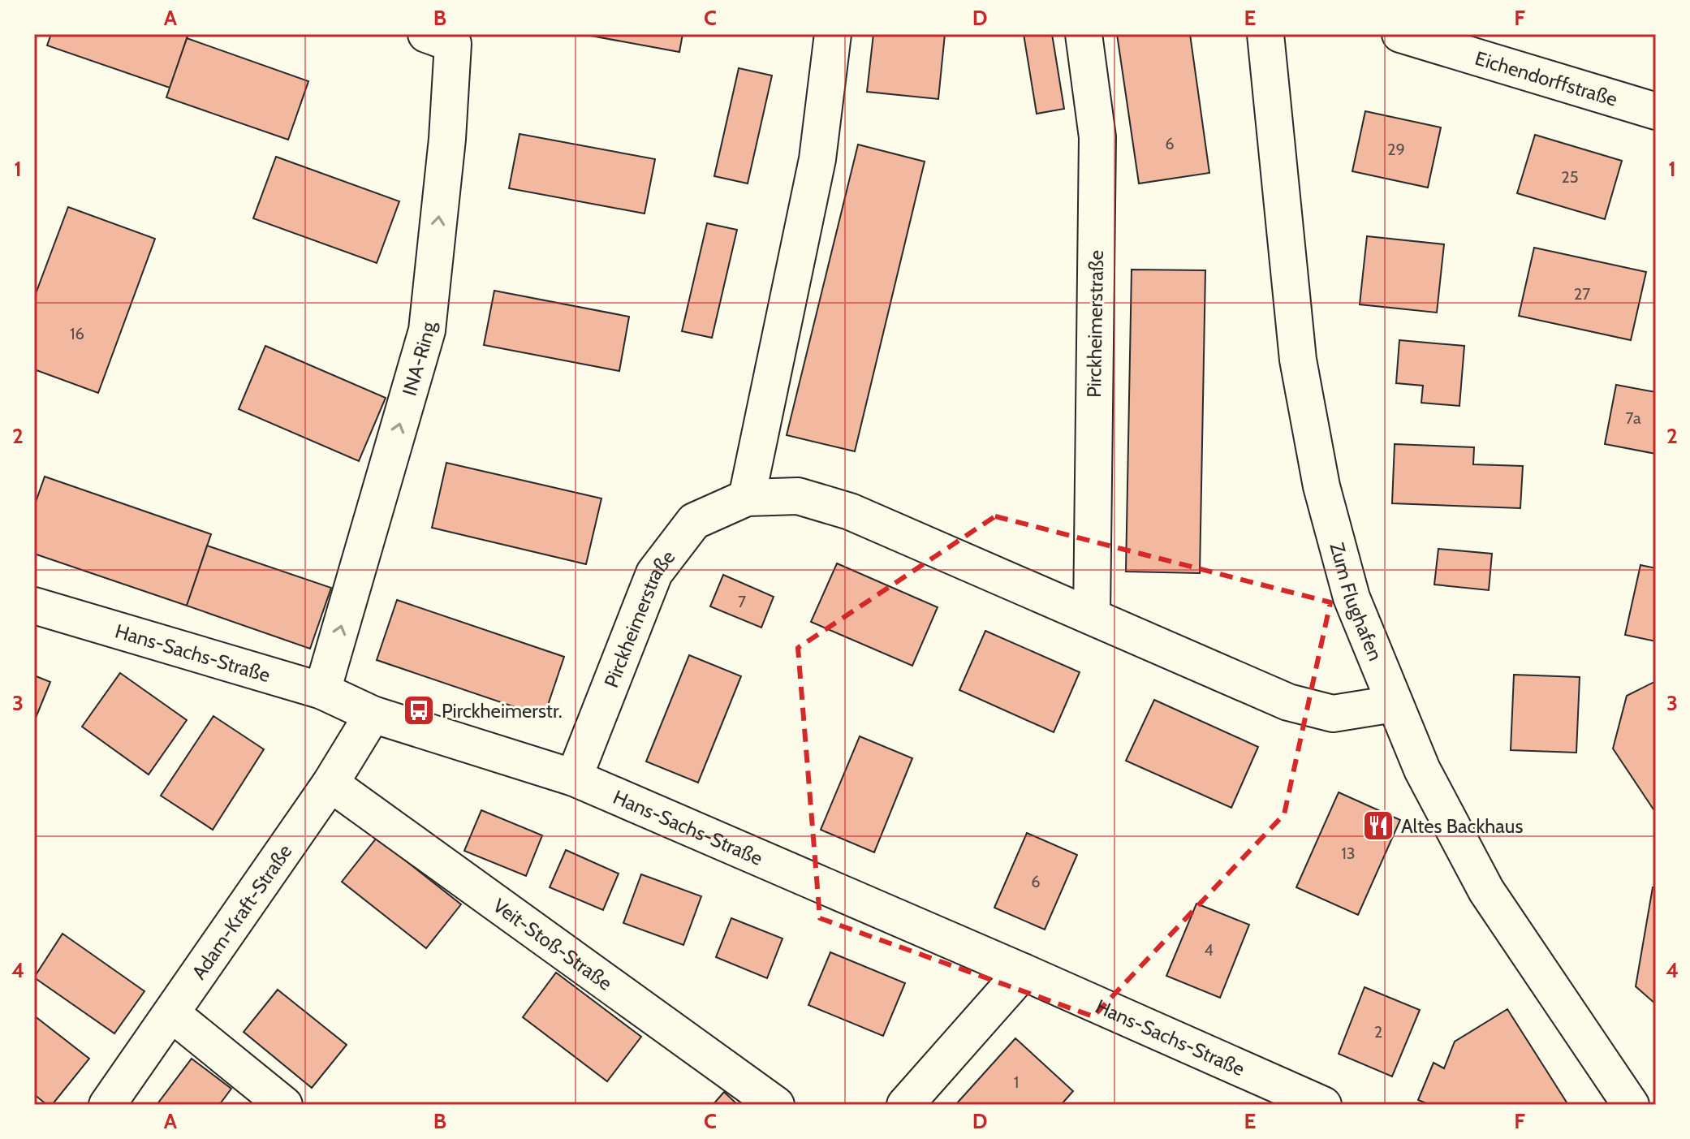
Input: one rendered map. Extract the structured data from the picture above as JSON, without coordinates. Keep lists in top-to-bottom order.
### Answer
{
  "streets": {
    "street": [
      "Eichendorffstraße",
      "Pirckheimerstraße",
      "INA-Ring",
      "Zum Flughafen",
      "Hans-Sachs-Straße",
      "Adam-Kraft-Straße",
      "Veit-Stoß-Straße"
    ]
  },
  "crossings": [
    ["Pirckheimerstraße", "Zum Flughafen"],
    ["Pirckheimerstraße", "Hans-Sachs-Straße"],
    ["INA-Ring", "Hans-Sachs-Straße"],
    ["Hans-Sachs-Straße", "Adam-Kraft-Straße"],
    ["Adam-Kraft-Straße", "Veit-Stoß-Straße"]
  ],
  "one_way": ["INA-Ring"],
  "places": {
    "bus stop": ["Pirckheimerstr."],
    "restaurant": ["Altes Backhaus"]
  },
  "house_numbers": [
    "6",
    "29",
    "25",
    "27",
    "16",
    "7a",
    "7",
    "13",
    "6",
    "4",
    "2",
    "1"
  ],
  "grid": {
    "columns": [
      "A",
      "B",
      "C",
      "D",
      "E",
      "F"
    ],
    "rows": [
      "1",
      "2",
      "3",
      "4"
    ]
  }
}
